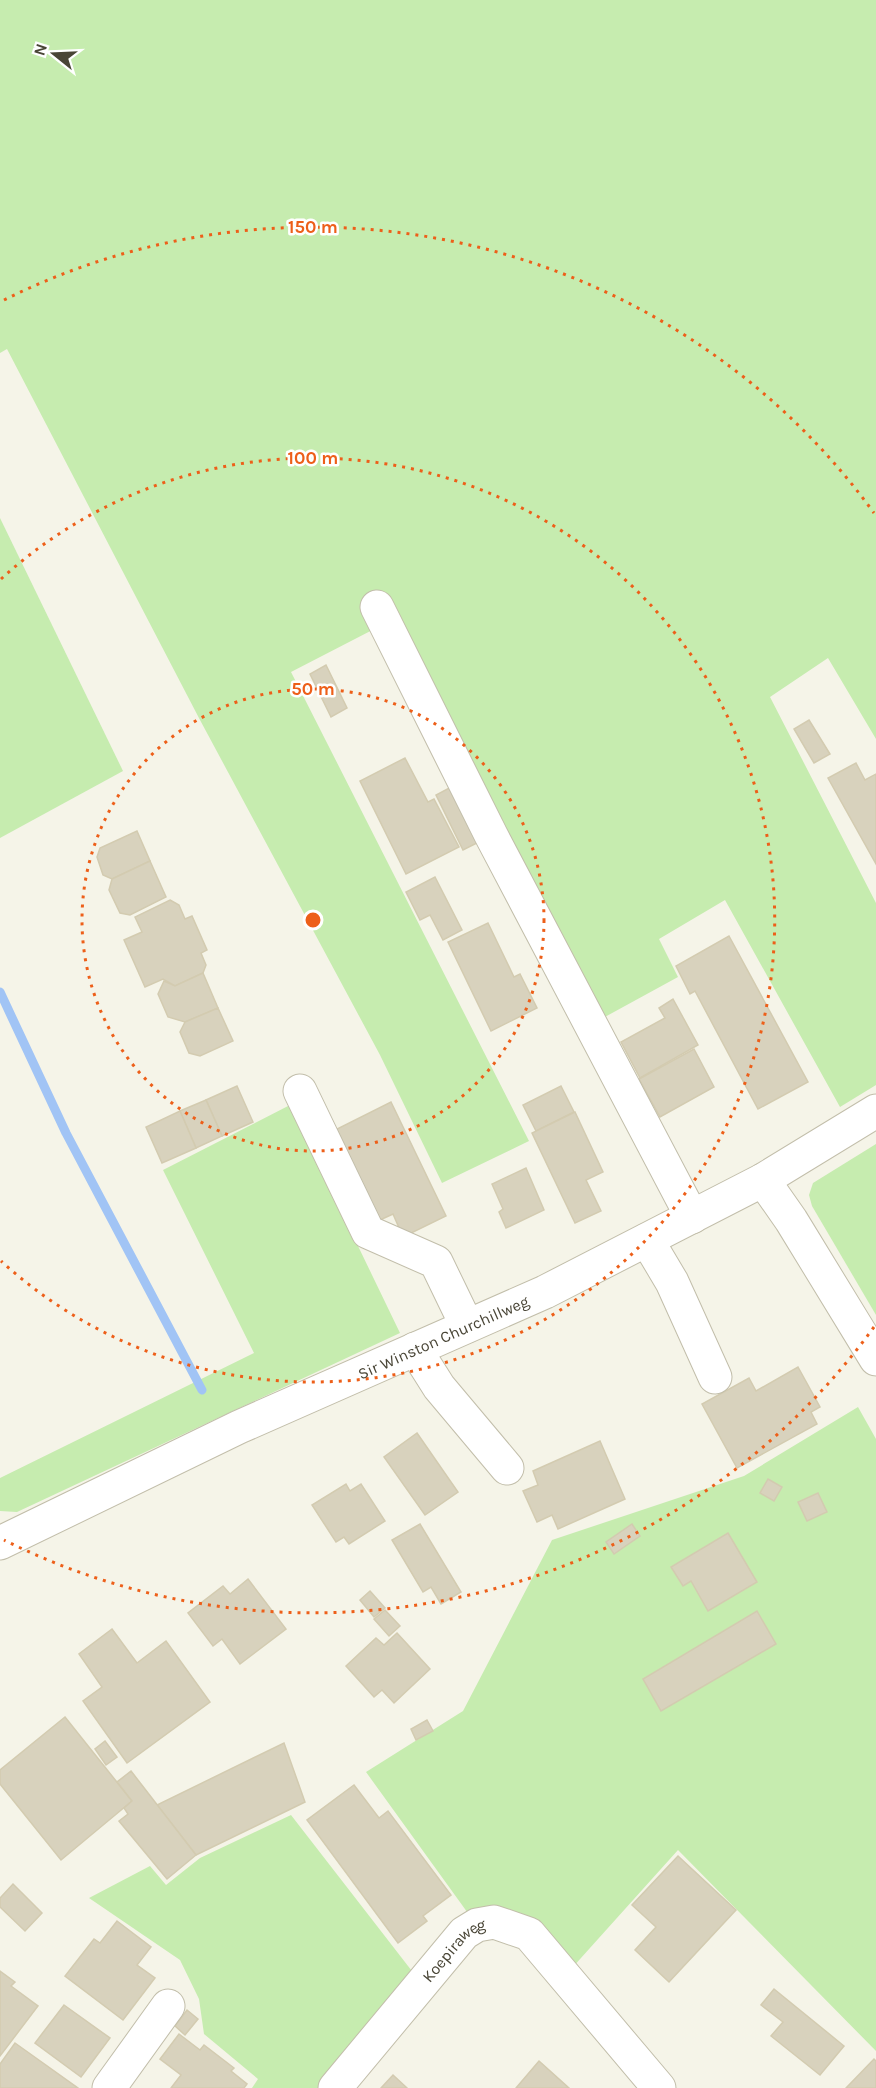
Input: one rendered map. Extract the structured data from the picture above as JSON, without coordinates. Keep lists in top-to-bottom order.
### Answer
{
  "streets": {
    "street": ["Sir Winston Churchillweg", "Koepiraweg"]
  },
  "north": "left",
  "rings": ["150 m", "100 m", "50 m"]
}
